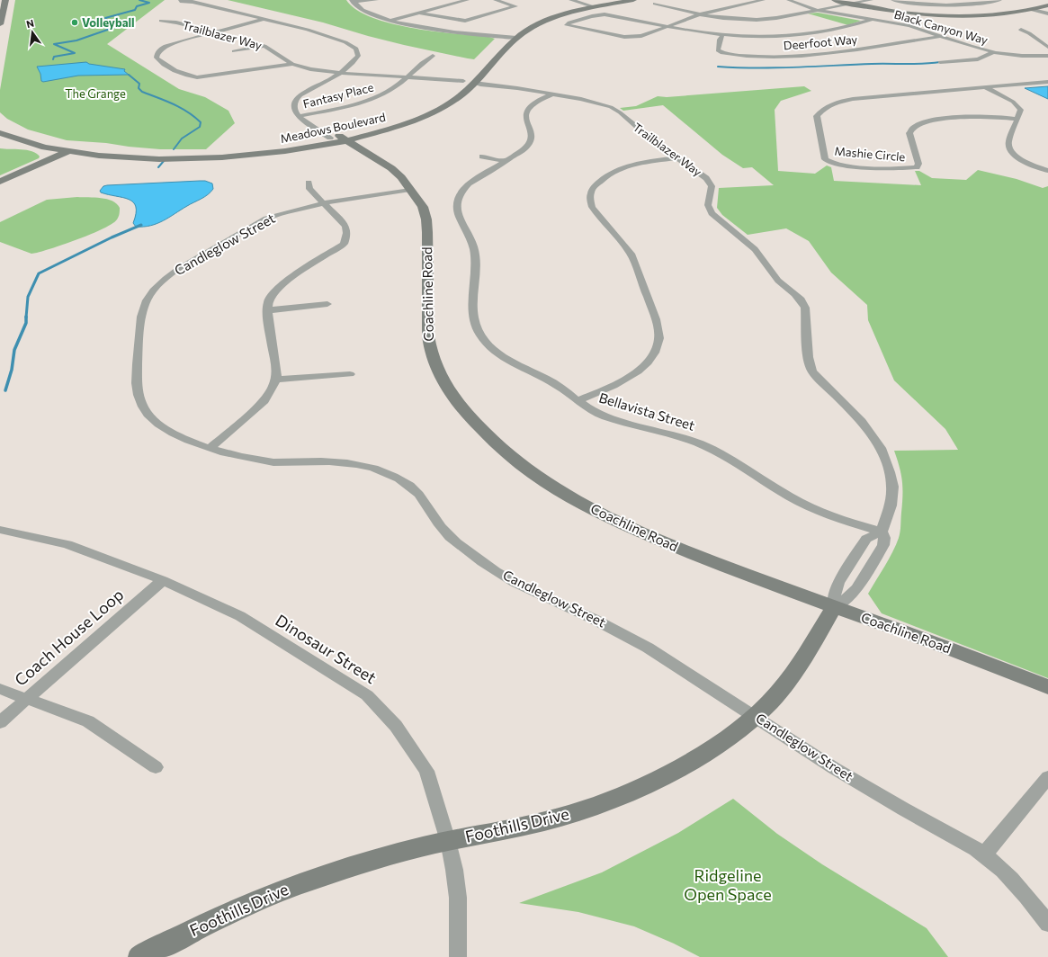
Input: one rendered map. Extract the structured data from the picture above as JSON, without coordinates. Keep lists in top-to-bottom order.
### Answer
{
  "streets": {
    "main road": ["Meadows Boulevard", "Coachline Road", "Foothills Drive"],
    "street": [
      "Black Canyon Way",
      "Trailblazer Way",
      "Deerfoot Way",
      "Fantasy Place",
      "Mashie Circle",
      "Candleglow Street",
      "Bellavista Street",
      "Coach House Loop",
      "Dinosaur Street"
    ]
  },
  "crossings": [
    ["Black Canyon Way", "Deerfoot Way"],
    ["Trailblazer Way", "Fantasy Place"],
    ["Trailblazer Way", "Meadows Boulevard"],
    ["Trailblazer Way", "Coachline Road"],
    ["Trailblazer Way", "Bellavista Street"],
    ["Trailblazer Way", "Foothills Drive"],
    ["Meadows Boulevard", "Coachline Road"],
    ["Candleglow Street", "Coachline Road"],
    ["Candleglow Street", "Foothills Drive"],
    ["Coachline Road", "Foothills Drive"],
    ["Coach House Loop", "Dinosaur Street"],
    ["Dinosaur Street", "Foothills Drive"]
  ],
  "parks": ["The Grange", "Ridgeline Open Space"],
  "places": ["Volleyball"],
  "north": "top"
}
